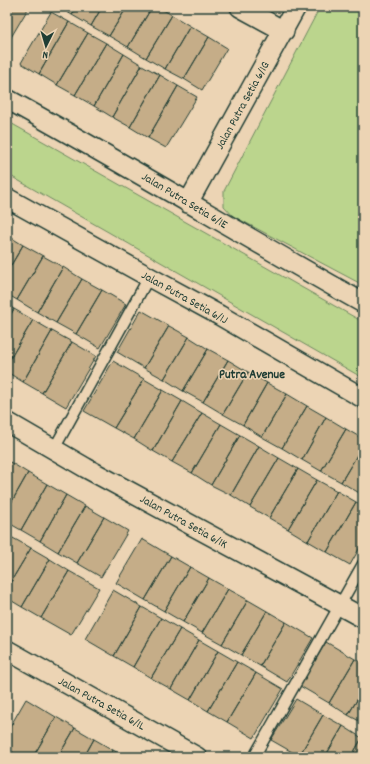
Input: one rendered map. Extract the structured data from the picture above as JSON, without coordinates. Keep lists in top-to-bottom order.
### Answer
{
  "streets": {
    "street": [
      "Jalan Putra Setia 6/1G",
      "Jalan Putra Setia 6/1E",
      "Jalan Putra Setia 6/1J",
      "Jalan Putra Setia 6/1K",
      "Jalan Putra Setia 6/1L"
    ]
  },
  "crossings": [
    ["Jalan Putra Setia 6/1G", "Jalan Putra Setia 6/1E"]
  ],
  "districts": ["Putra Avenue"],
  "north": "bottom"
}
